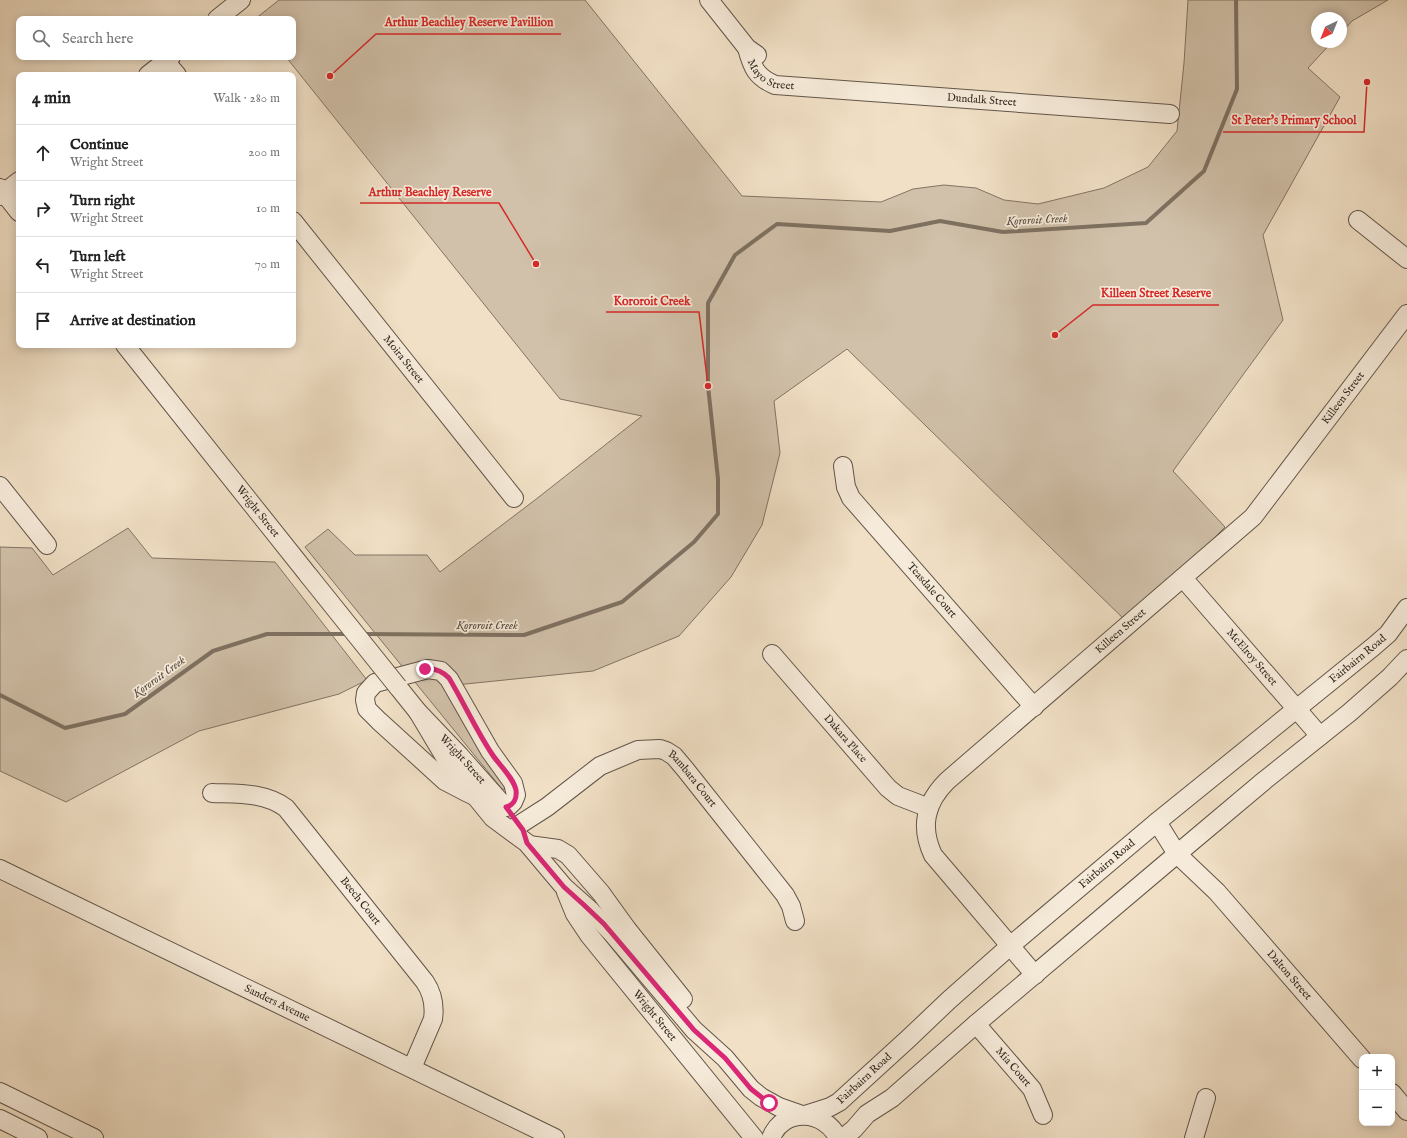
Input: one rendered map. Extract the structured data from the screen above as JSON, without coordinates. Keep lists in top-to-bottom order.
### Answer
{
  "streets": {
    "street": [
      "Mayo Street",
      "Dundalk Street",
      "Moira Street",
      "Killeen Street",
      "Wright Street",
      "Teasdale Court",
      "McElroy Street",
      "Fairbairn Road",
      "Dakara Place",
      "Bambara Court",
      "Beech Court",
      "Dalton Street",
      "Sanders Avenue",
      "Mia Court"
    ]
  },
  "crossings": [
    ["Mayo Street", "Dundalk Street"],
    ["Killeen Street", "Teasdale Court"],
    ["Killeen Street", "McElroy Street"],
    ["Killeen Street", "Fairbairn Road"],
    ["Killeen Street", "Dakara Place"],
    ["Wright Street", "Fairbairn Road"],
    ["Wright Street", "Bambara Court"],
    ["McElroy Street", "Fairbairn Road"],
    ["Fairbairn Road", "Dalton Street"],
    ["Beech Court", "Sanders Avenue"]
  ],
  "water": ["Kororoit Creek"],
  "places": [
    "Arthur Beachley Reserve Pavillion",
    "St Peter's Primary School",
    "Arthur Beachley Reserve",
    "Killeen Street Reserve",
    "Kororoit Creek"
  ],
  "north": "bottom left",
  "page": {
    "search": "Search here",
    "heading": ["4 min", "Walk · 280 m"],
    "list": [
      ["Continue", "Wright Street", "200 m"],
      ["Turn right", "Wright Street", "10 m"],
      ["Turn left", "Wright Street", "70 m"],
      "Arrive at destination"
    ],
    "map_buttons": ["+", "−"]
  }
}
